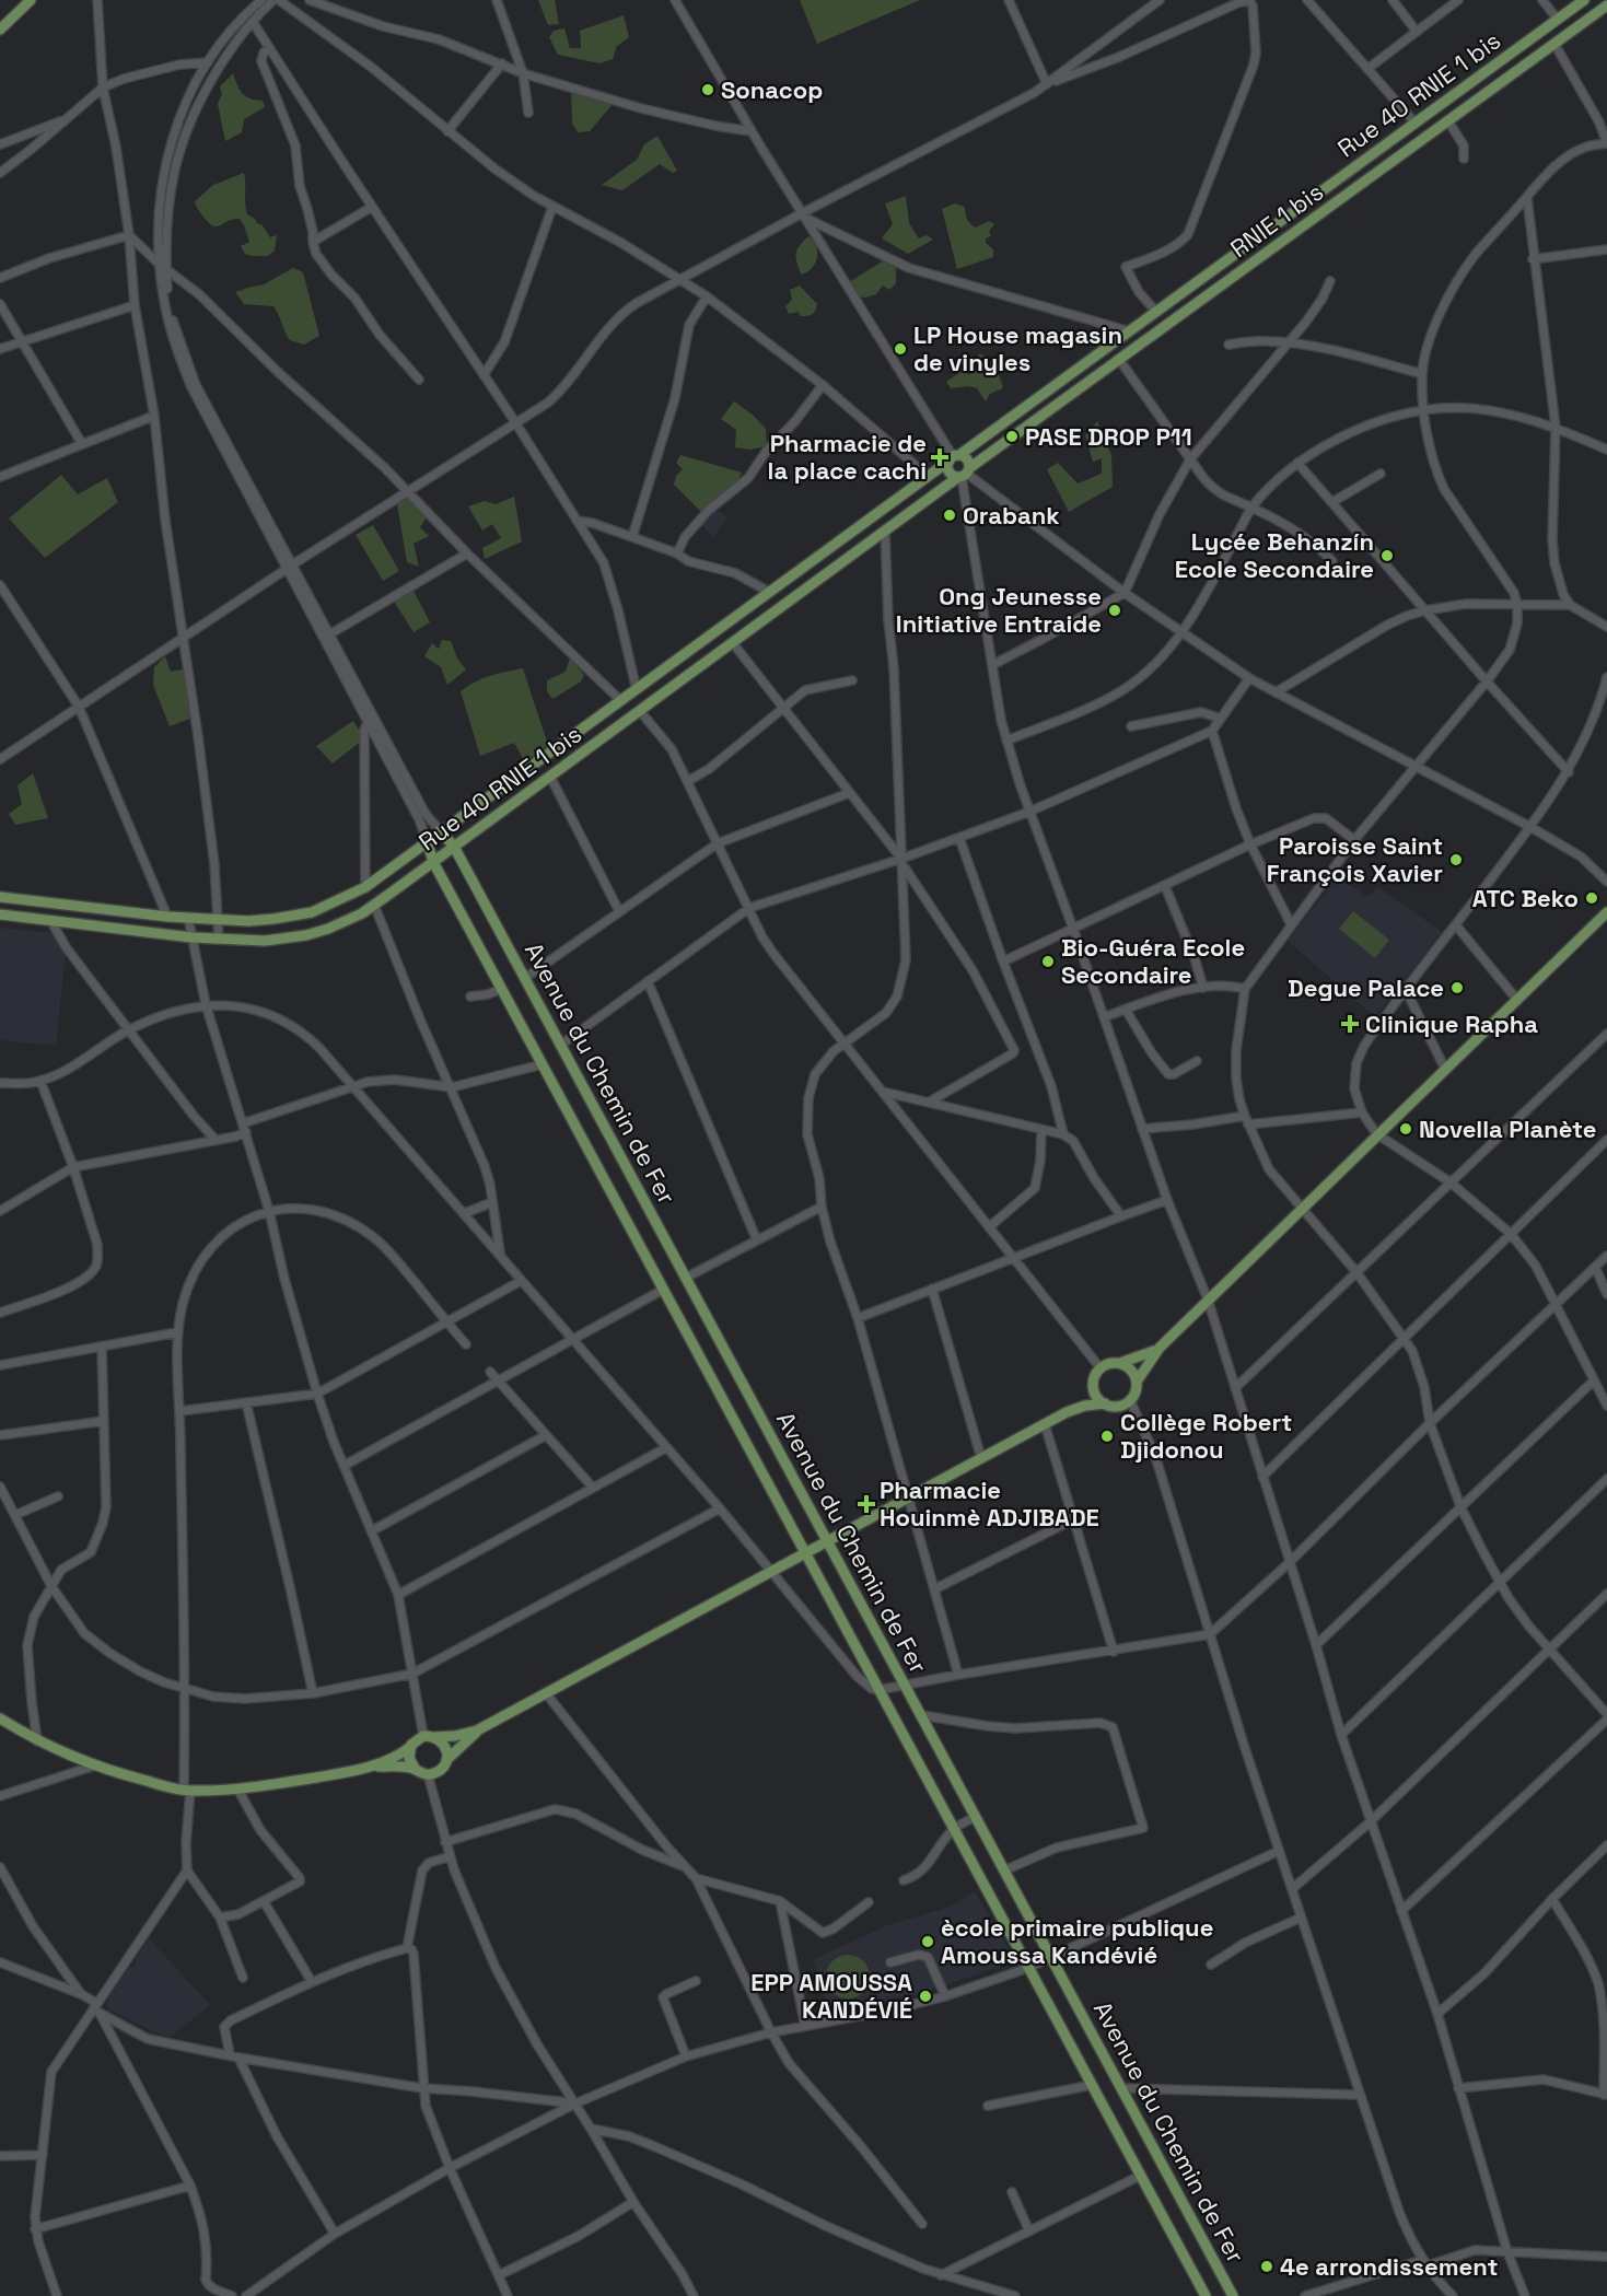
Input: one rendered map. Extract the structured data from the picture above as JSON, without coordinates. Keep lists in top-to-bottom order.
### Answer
{
  "streets": {
    "main road": ["Rue 40 RNIE 1 bis", "RNIE 1 bis", "Avenue du Chemin de Fer"]
  },
  "crossings": [
    ["Rue 40 RNIE 1 bis", "RNIE 1 bis"],
    ["Rue 40 RNIE 1 bis", "Avenue du Chemin de Fer"]
  ],
  "places": {
    "other": [
      "Sonacop",
      "LP House magasin de vinyles",
      "PASE DROP P11",
      "Orabank",
      "Lycée Behanzín Ecole Secondaire",
      "Ong Jeunesse Initiative Entraide",
      "Paroisse Saint François Xavier",
      "ATC Beko",
      "Bio-Guéra Ecole Secondaire",
      "Degue Palace",
      "Novella Planète",
      "Collège Robert Djidonou",
      "ècole primaire publique Amoussa Kandévié",
      "EPP AMOUSSA KANDÉVIÉ",
      "4e arrondissement"
    ],
    "health": ["Pharmacie de la place cachi", "Clinique Rapha", "Pharmacie Houinmè ADJIBADE"]
  }
}
